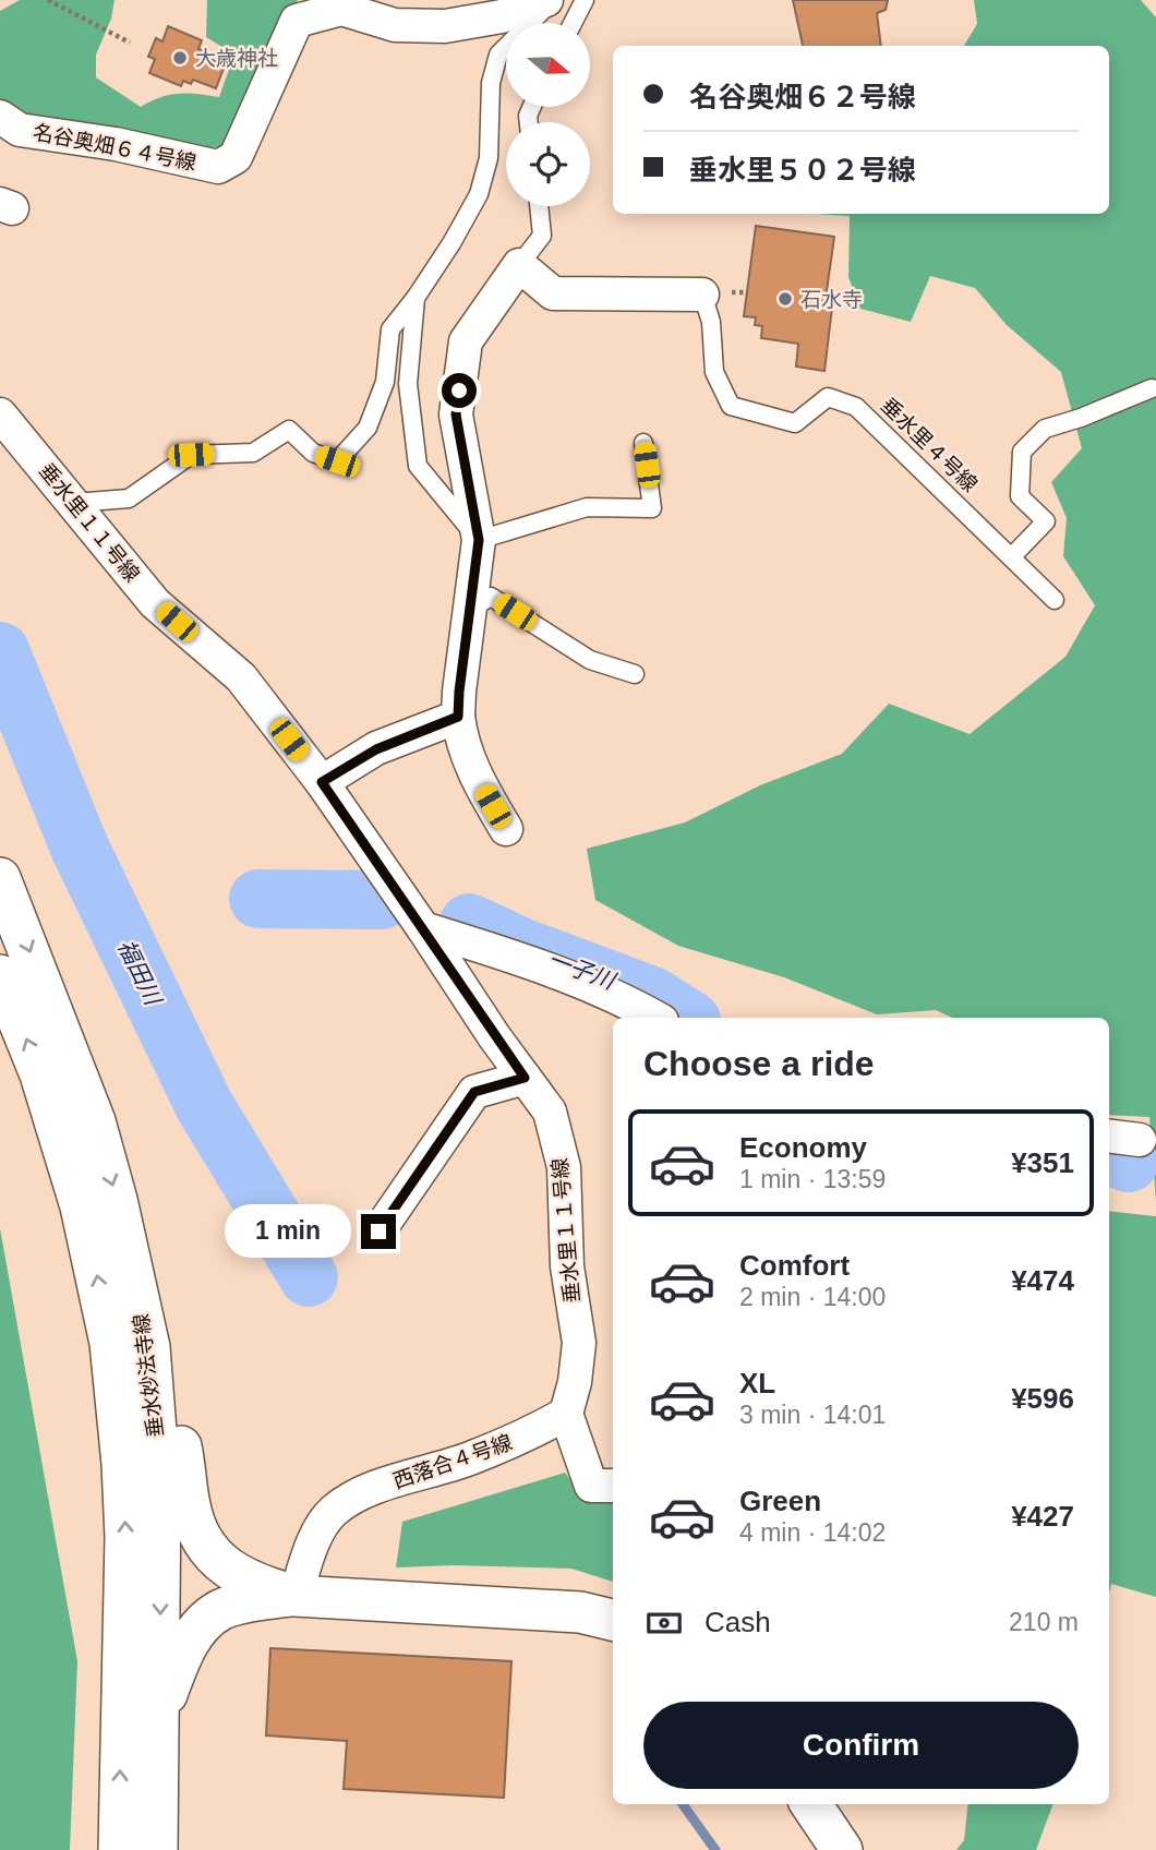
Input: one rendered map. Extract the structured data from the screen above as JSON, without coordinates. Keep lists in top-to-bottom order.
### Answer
{
  "streets": {
    "street": [
      "名谷奥畑６４号線",
      "垂水里１１号線",
      "垂水妙法寺線",
      "西落合４号線"
    ],
    "lane": ["垂水里４号線"]
  },
  "crossings": [
    ["垂水里１１号線", "西落合４号線"]
  ],
  "water": ["一子川", "福田川"],
  "places": ["大歳神社", "石水寺"],
  "north": "right",
  "page": {
    "banner": ["名谷奥畑６２号線", "垂水里５０２号線"],
    "heading": "Choose a ride",
    "list": [
      {
        "name": "Economy",
        "note": "1 min · 13:59",
        "value": "¥351"
      },
      {
        "name": "Comfort",
        "note": "2 min · 14:00",
        "value": "¥474"
      },
      {
        "name": "XL",
        "note": "3 min · 14:01",
        "value": "¥596"
      },
      {
        "name": "Green",
        "note": "4 min · 14:02",
        "value": "¥427"
      }
    ],
    "bubble": "1 min",
    "pay": ["Cash", "210 m"],
    "buttons": "Confirm"
  }
}
